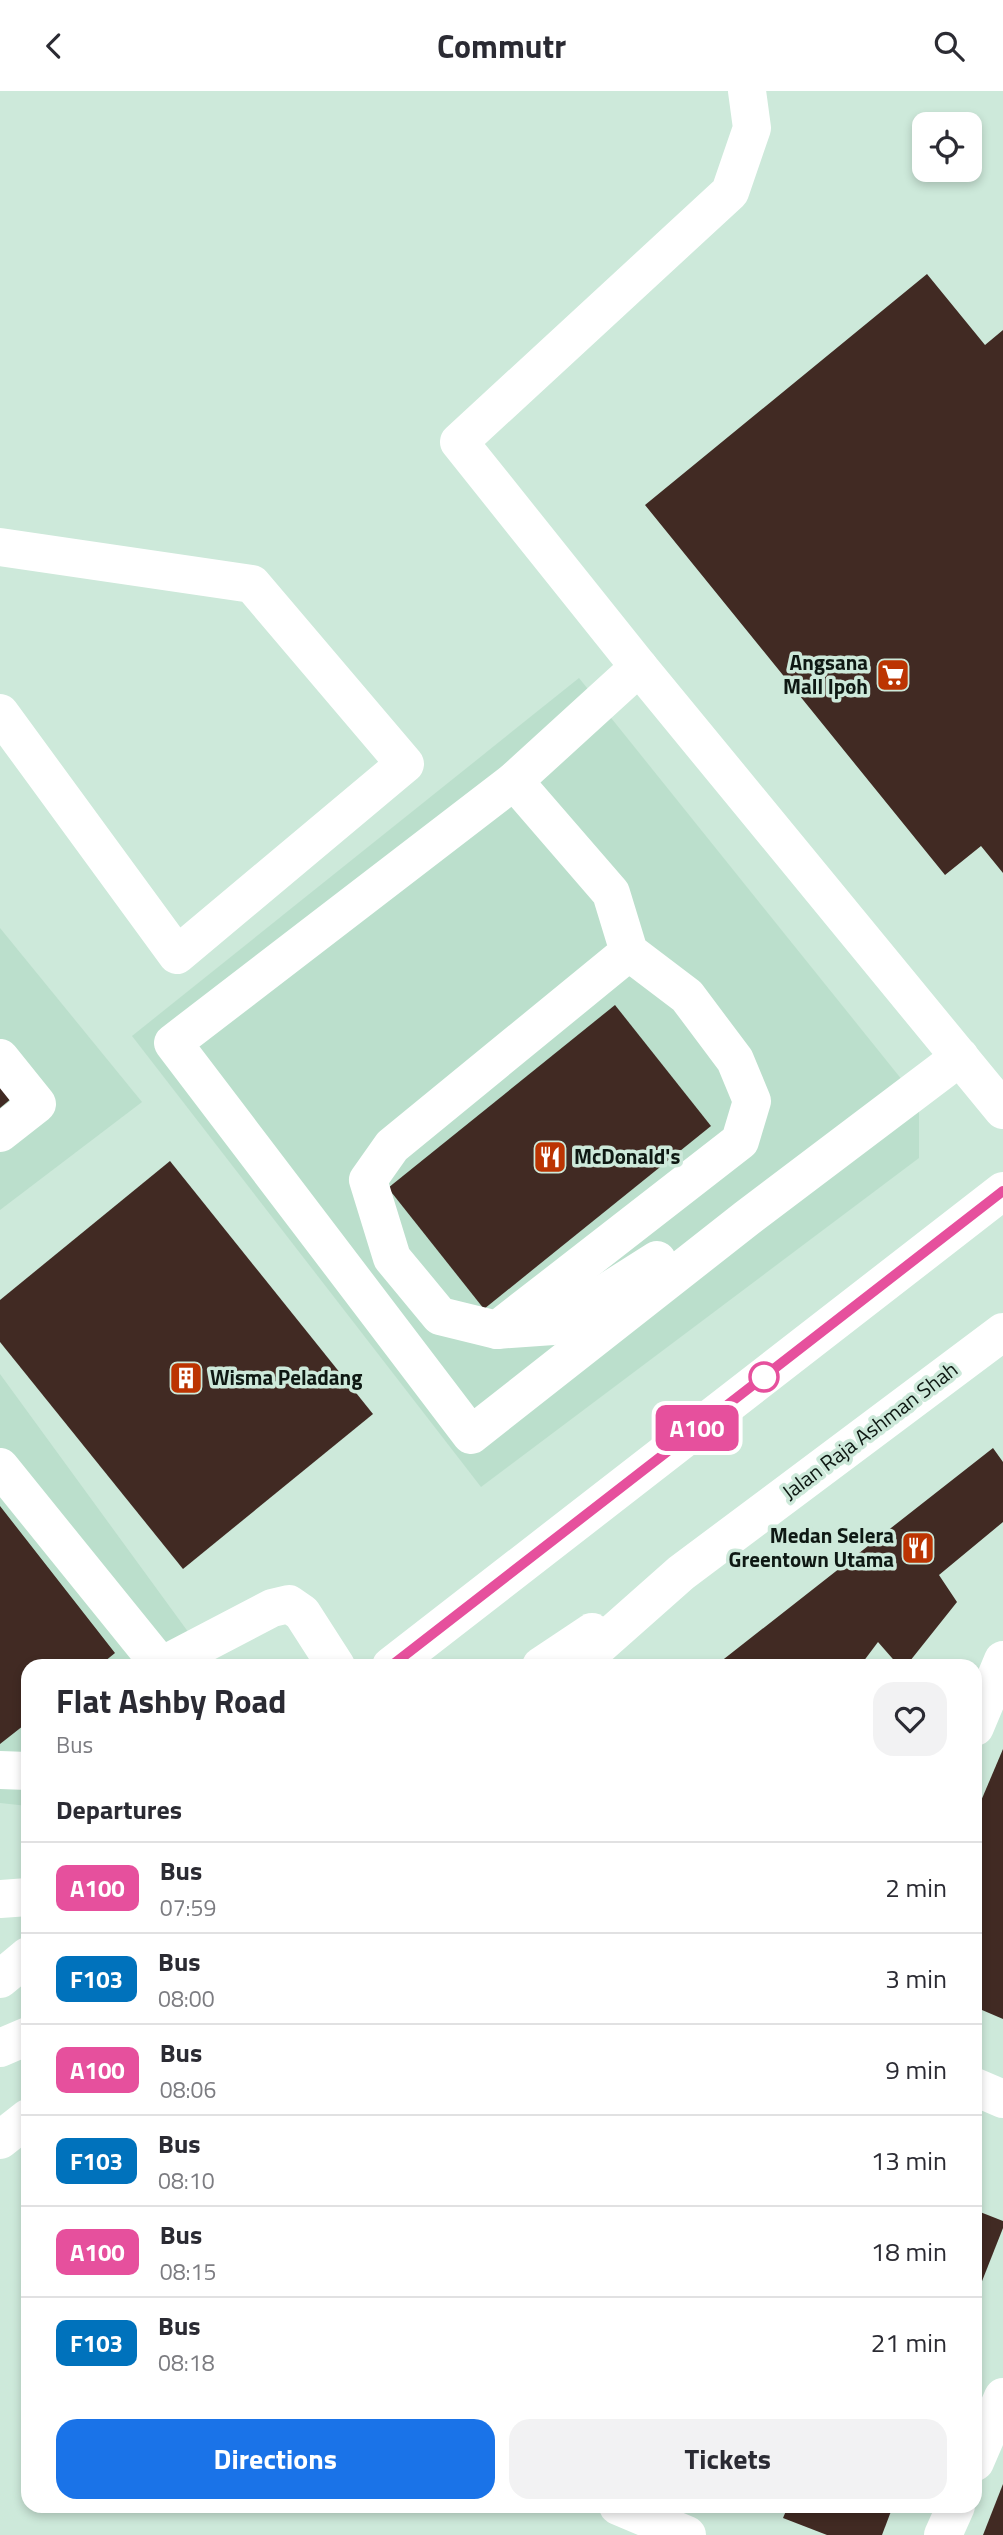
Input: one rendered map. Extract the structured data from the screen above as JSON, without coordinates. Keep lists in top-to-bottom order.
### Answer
{
  "streets": {
    "main road": ["Jalan Raja Ashman Shah"]
  },
  "places": {
    "supermarket": ["Angsana Mall Ipoh"],
    "restaurant": ["McDonald's", "Medan Selera Greentown Utama"],
    "building": ["Wisma Peladang"]
  },
  "lines": ["bus line A100"],
  "page": {
    "header": "Commutr",
    "on_map": "A100",
    "heading": [
      ["Flat Ashby Road", "Bus"],
      "Departures"
    ],
    "list": [
      {
        "mark": "A100",
        "name": "Bus",
        "note": "07:59",
        "value": "2 min"
      },
      {
        "mark": "F103",
        "name": "Bus",
        "note": "08:00",
        "value": "3 min"
      },
      {
        "mark": "A100",
        "name": "Bus",
        "note": "08:06",
        "value": "9 min"
      },
      {
        "mark": "F103",
        "name": "Bus",
        "note": "08:10",
        "value": "13 min"
      },
      {
        "mark": "A100",
        "name": "Bus",
        "note": "08:15",
        "value": "18 min"
      },
      {
        "mark": "F103",
        "name": "Bus",
        "note": "08:18",
        "value": "21 min"
      }
    ],
    "buttons": ["Directions", "Tickets"]
  }
}
